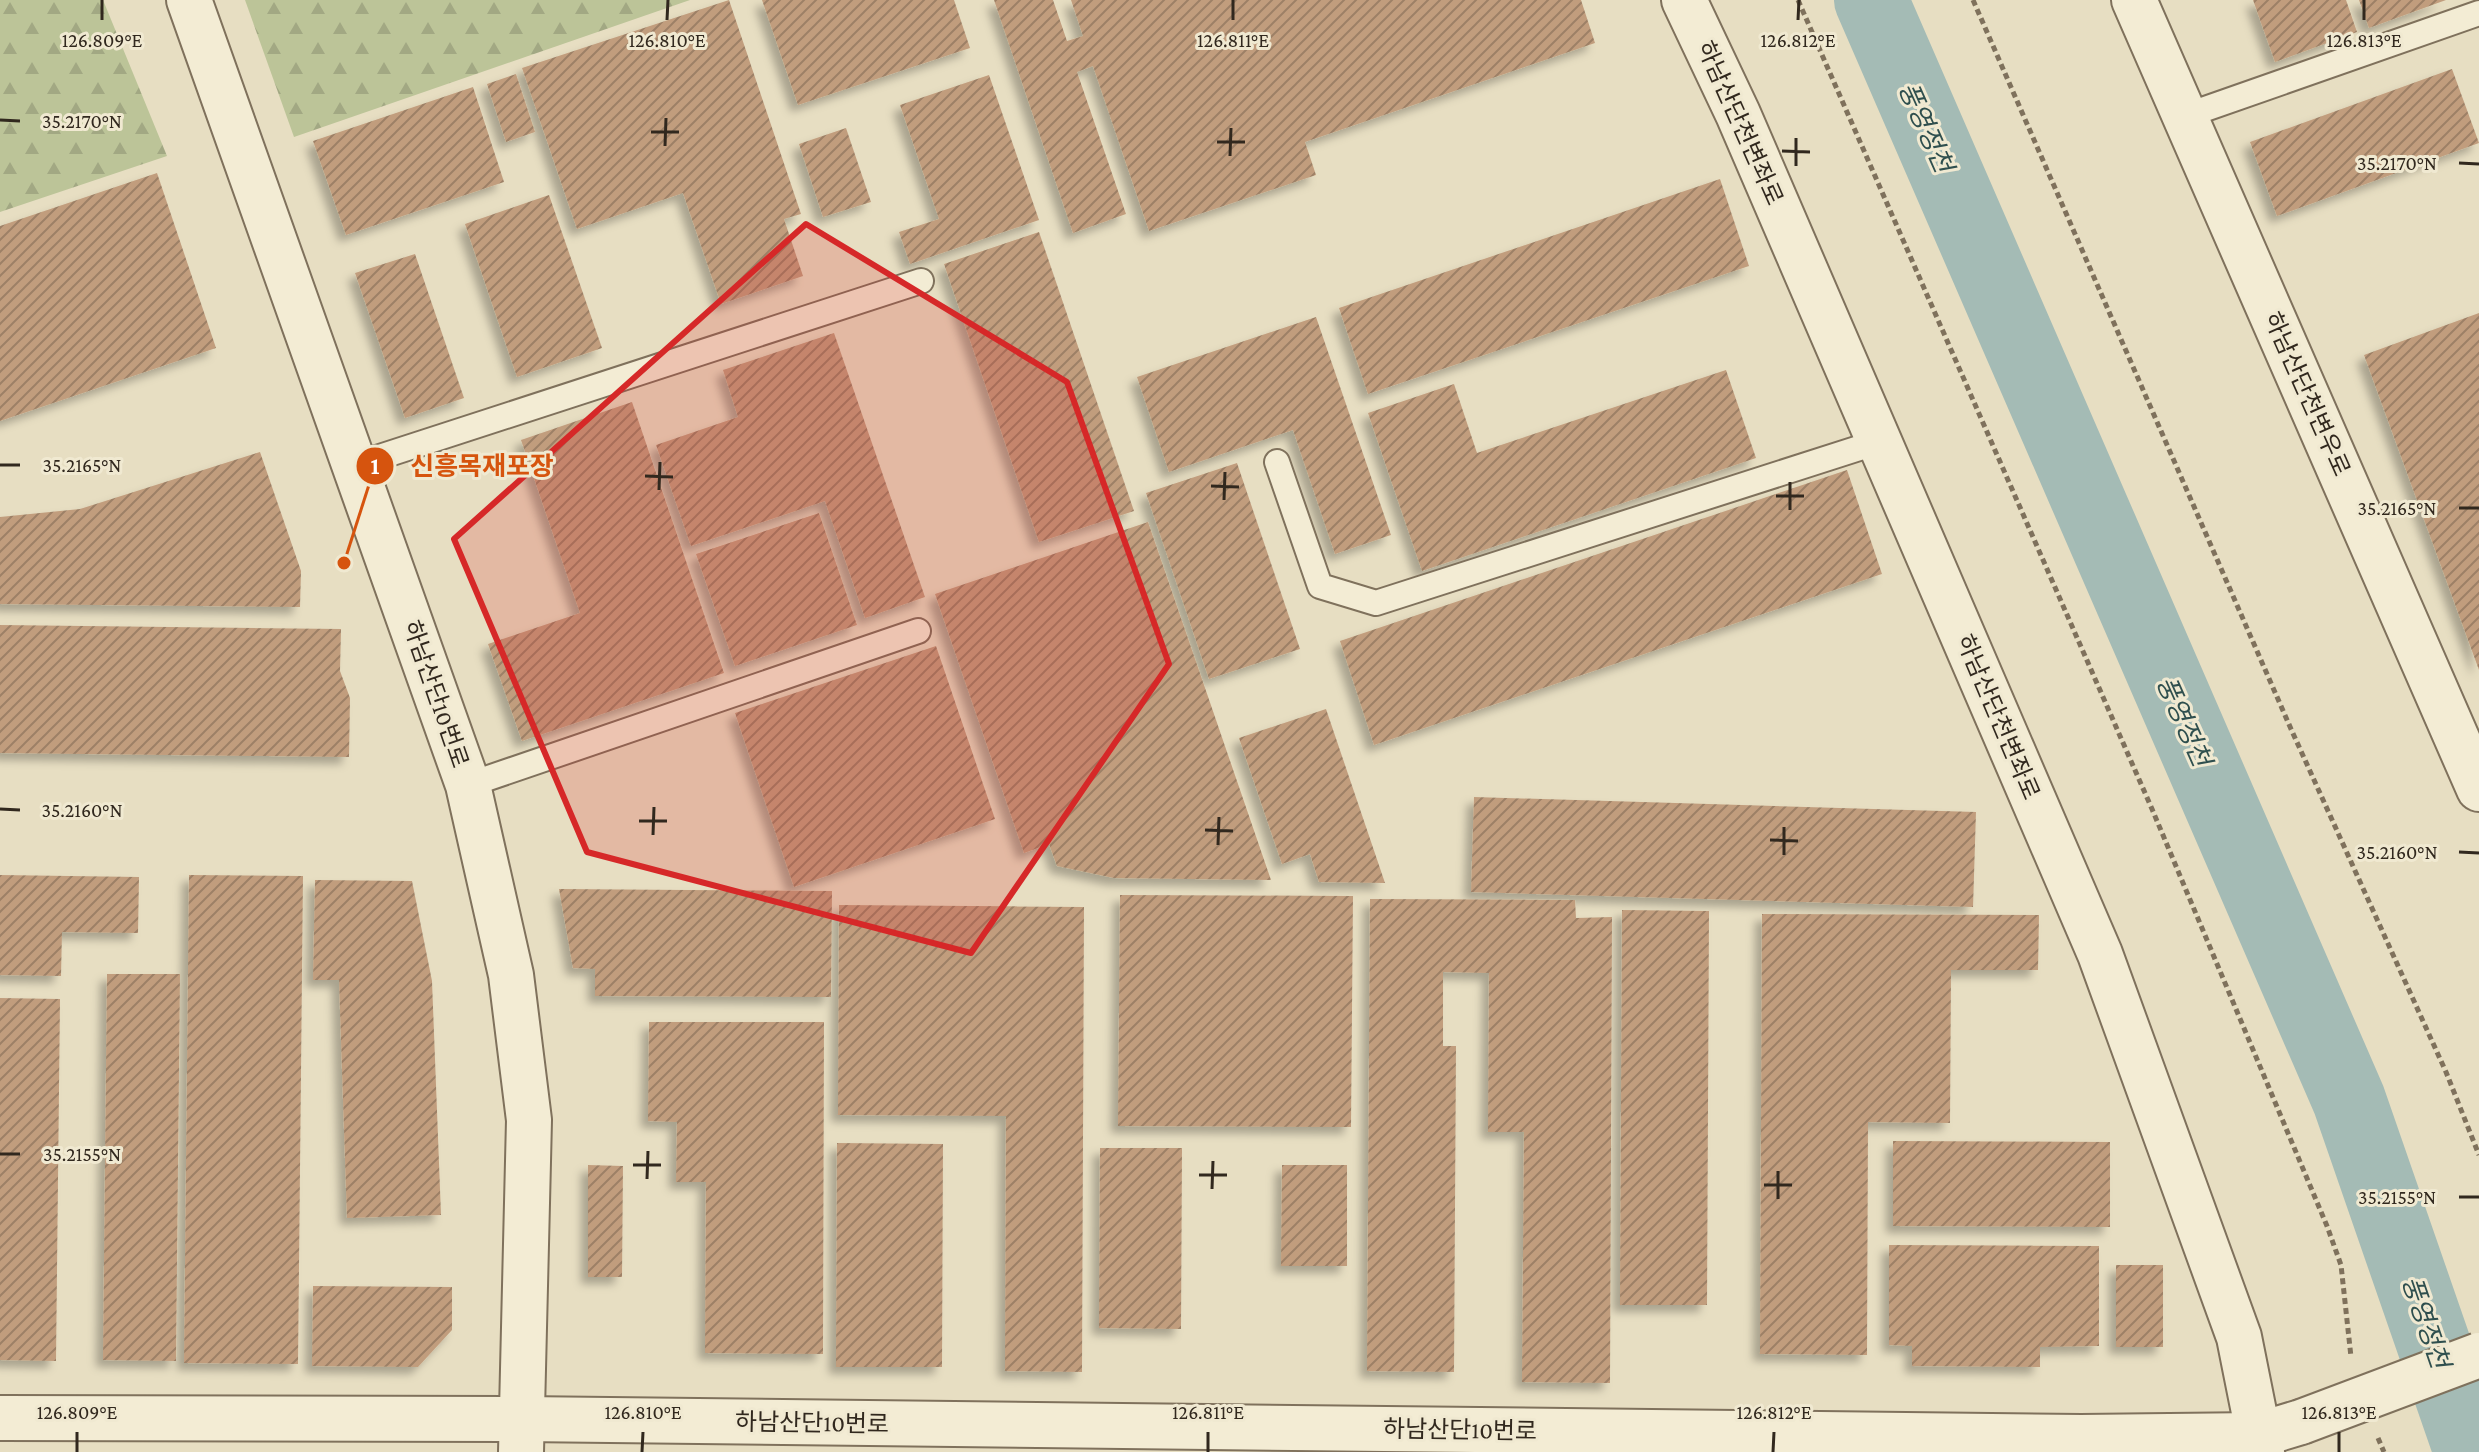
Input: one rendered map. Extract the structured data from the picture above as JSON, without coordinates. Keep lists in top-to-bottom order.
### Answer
{
  "streets": {
    "street": ["하남산단천변좌로", "하남산단천변우로", "하남산단10번로"]
  },
  "crossings": [
    ["하남산단천변좌로", "하남산단10번로"]
  ],
  "water": ["풍영정천"],
  "places": ["신흥목재포장"],
  "coordinates": [
    "126.809°E",
    "126.810°E",
    "126.811°E",
    "126.812°E",
    "126.813°E",
    "35.2170°N",
    "35.2165°N",
    "35.2160°N",
    "35.2155°N"
  ]
}
